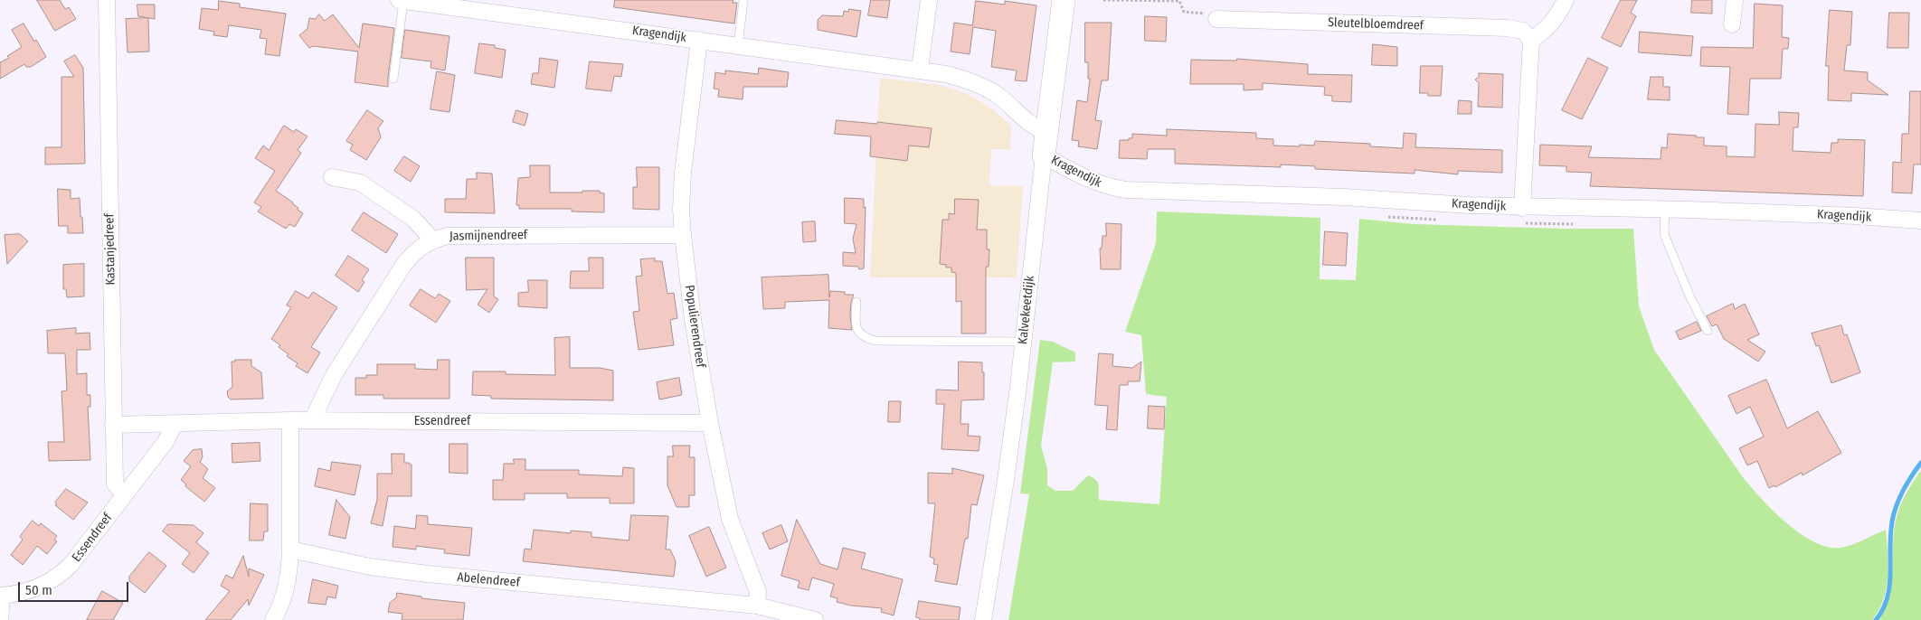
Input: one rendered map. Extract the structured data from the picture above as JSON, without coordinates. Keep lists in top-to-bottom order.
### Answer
{
  "streets": {
    "street": [
      "Sleutelbloemdreef",
      "Kragendijk",
      "Jasmijnendreef",
      "Kastanjedreef",
      "Kalvekeetdijk",
      "Populierendreef",
      "Essendreef",
      "Abelendreef"
    ]
  },
  "crossings": [
    ["Kragendijk", "Kalvekeetdijk"],
    ["Kragendijk", "Populierendreef"],
    ["Jasmijnendreef", "Populierendreef"],
    ["Jasmijnendreef", "Essendreef"],
    ["Kastanjedreef", "Essendreef"],
    ["Populierendreef", "Essendreef"],
    ["Populierendreef", "Abelendreef"]
  ],
  "scale_bar": "50 m"
}
